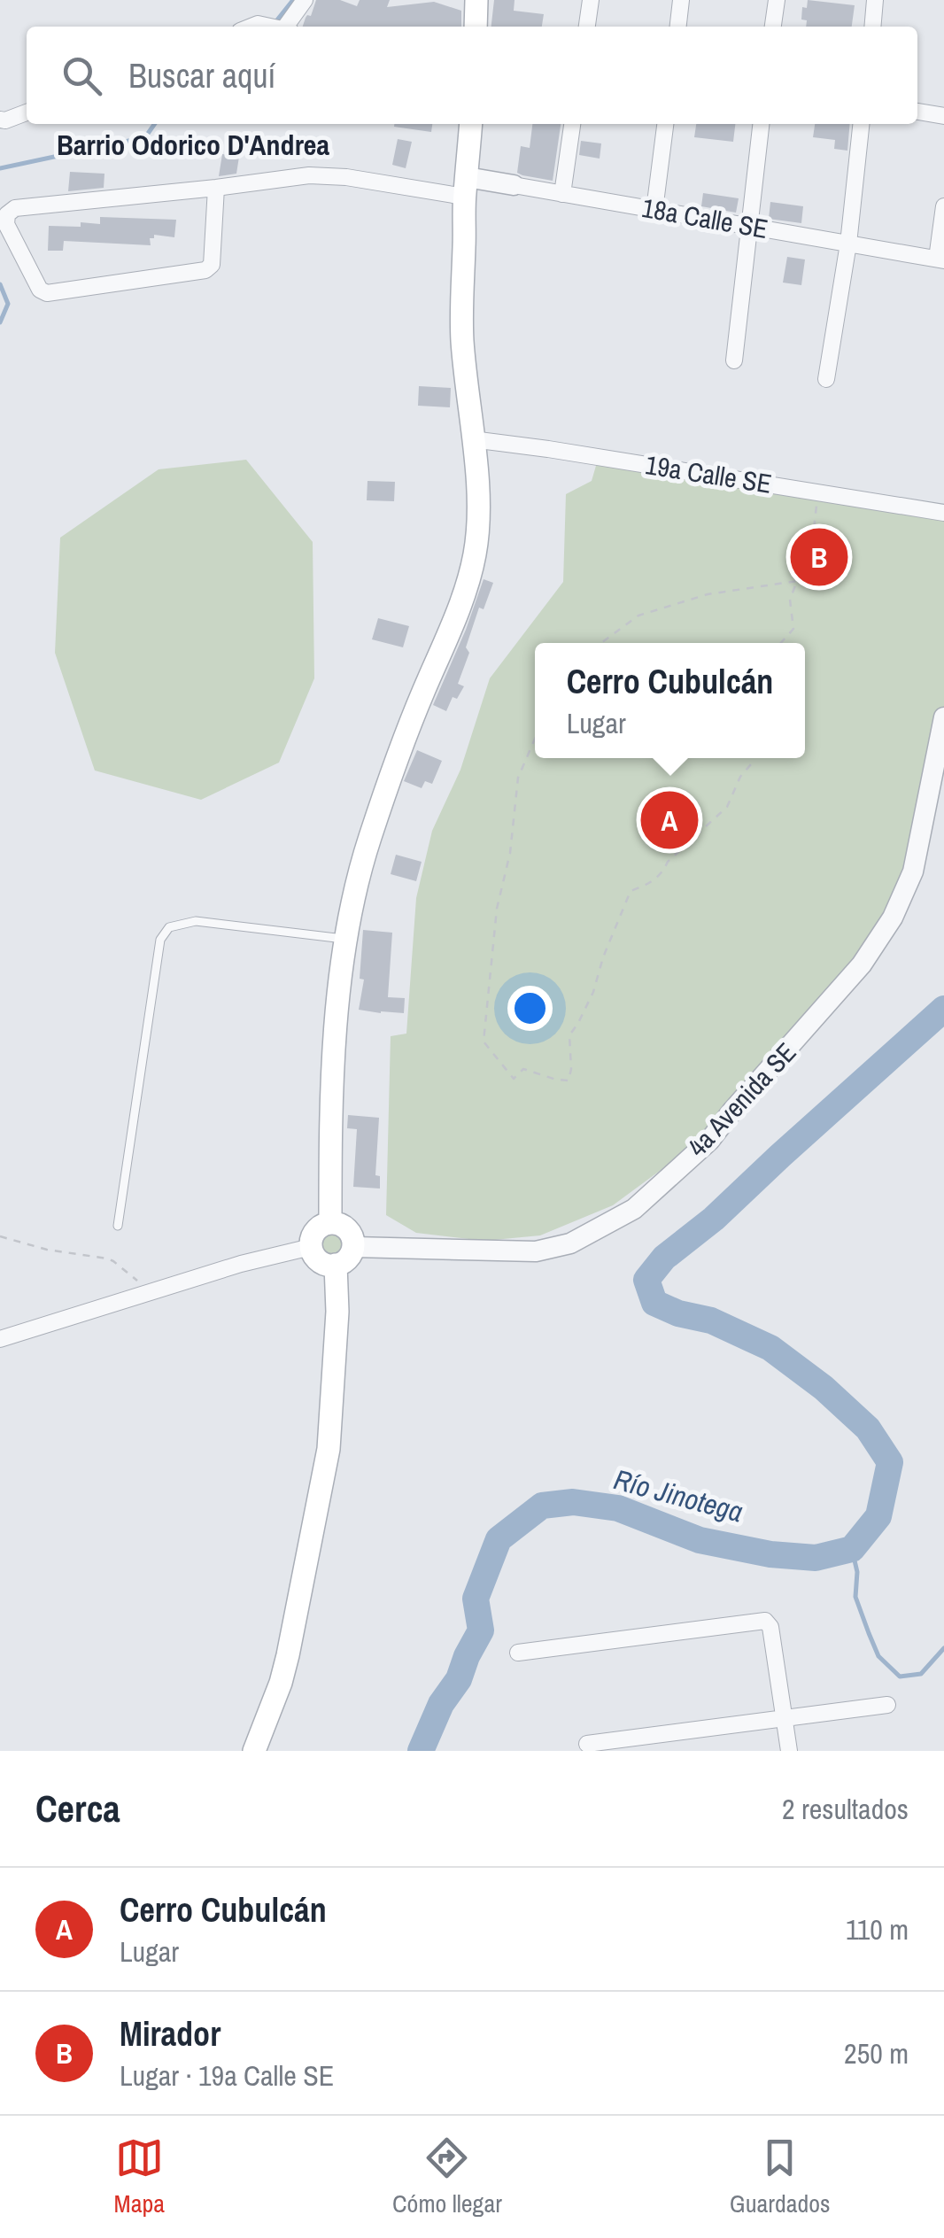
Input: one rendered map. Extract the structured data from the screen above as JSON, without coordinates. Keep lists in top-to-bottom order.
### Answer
{
  "streets": {
    "street": ["18a Calle SE", "19a Calle SE", "4a Avenida SE"]
  },
  "districts": ["Barrio Odorico D'Andrea"],
  "water": ["Río Jinotega"],
  "page": {
    "search": "Buscar aquí",
    "pins": ["B", "A"],
    "popup": ["Cerro Cubulcán", "Lugar"],
    "heading": ["Cerca", "2 resultados"],
    "list": [
      {
        "mark": "A",
        "name": "Cerro Cubulcán",
        "note": "Lugar",
        "value": "110 m"
      },
      {
        "mark": "B",
        "name": "Mirador",
        "note": "Lugar · 19a Calle SE",
        "value": "250 m"
      }
    ],
    "nav": ["Mapa", "Cómo llegar", "Guardados"]
  }
}
